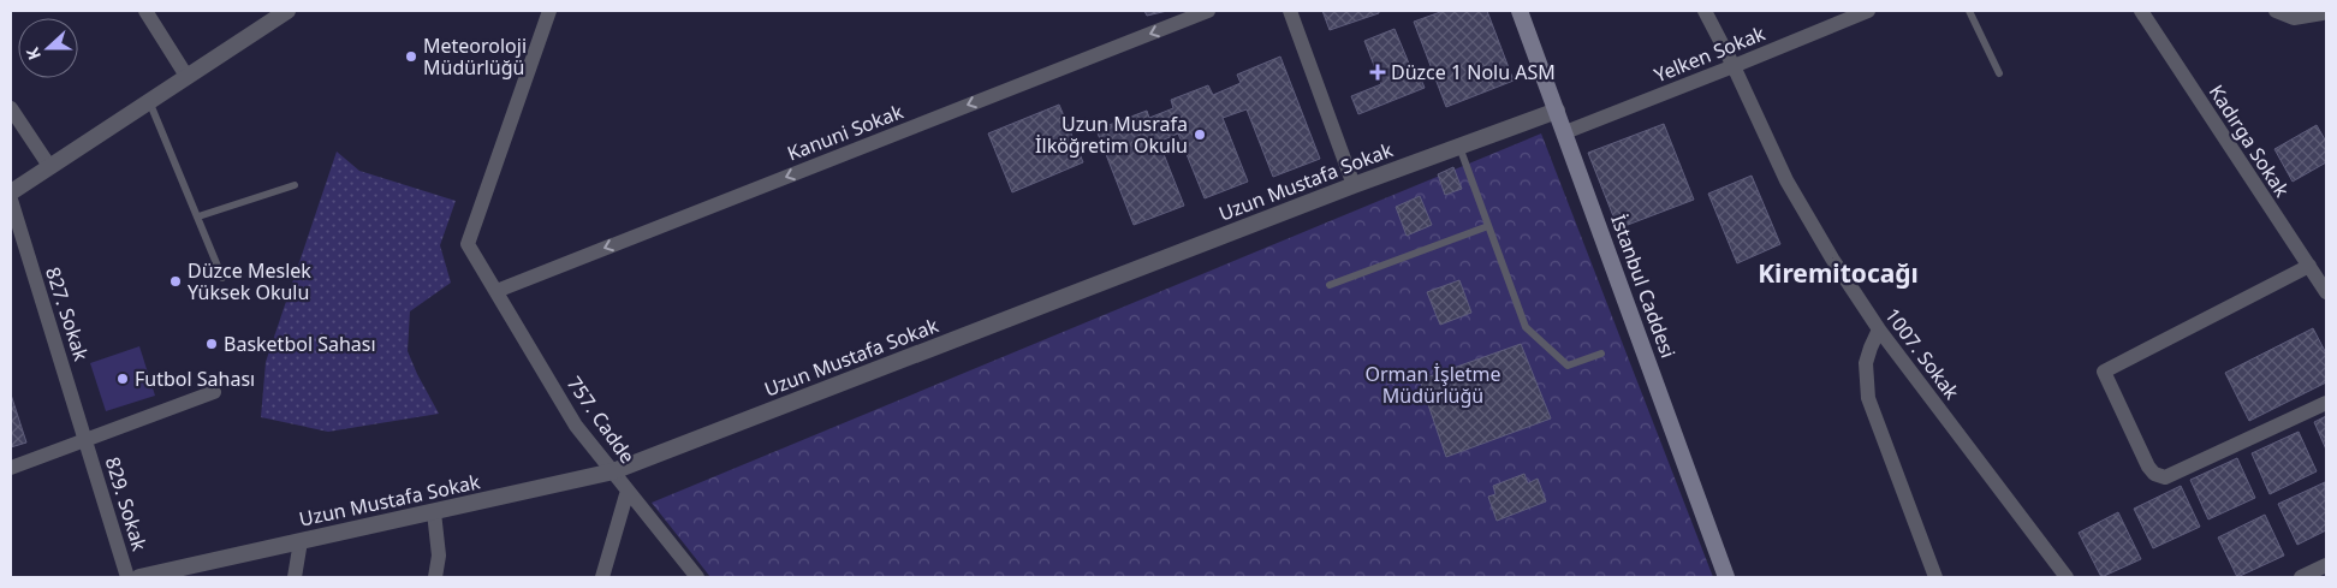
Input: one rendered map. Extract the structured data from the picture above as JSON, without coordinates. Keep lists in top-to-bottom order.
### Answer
{
  "streets": {
    "main road": ["İstanbul Caddesi"],
    "street": [
      "Yelken Sokak",
      "Kanuni Sokak",
      "Kadırga Sokak",
      "Uzun Mustafa Sokak",
      "827. Sokak",
      "1007. Sokak",
      "757. Cadde",
      "829. Sokak"
    ]
  },
  "crossings": [
    ["Yelken Sokak", "İstanbul Caddesi"],
    ["Yelken Sokak", "1007. Sokak"],
    ["Kanuni Sokak", "757. Cadde"],
    ["Uzun Mustafa Sokak", "İstanbul Caddesi"],
    ["Uzun Mustafa Sokak", "757. Cadde"],
    ["827. Sokak", "829. Sokak"]
  ],
  "one_way": ["Kanuni Sokak"],
  "districts": ["Kiremitocağı"],
  "parks": ["Orman İşletme Müdürlüğü"],
  "places": {
    "other": [
      "Meteoroloji Müdürlüğü",
      "Uzun Musrafa İlköğretim Okulu",
      "Düzce Meslek Yüksek Okulu",
      "Basketbol Sahası",
      "Futbol Sahası"
    ],
    "health": ["Düzce 1 Nolu ASM"]
  },
  "north": "left"
}
